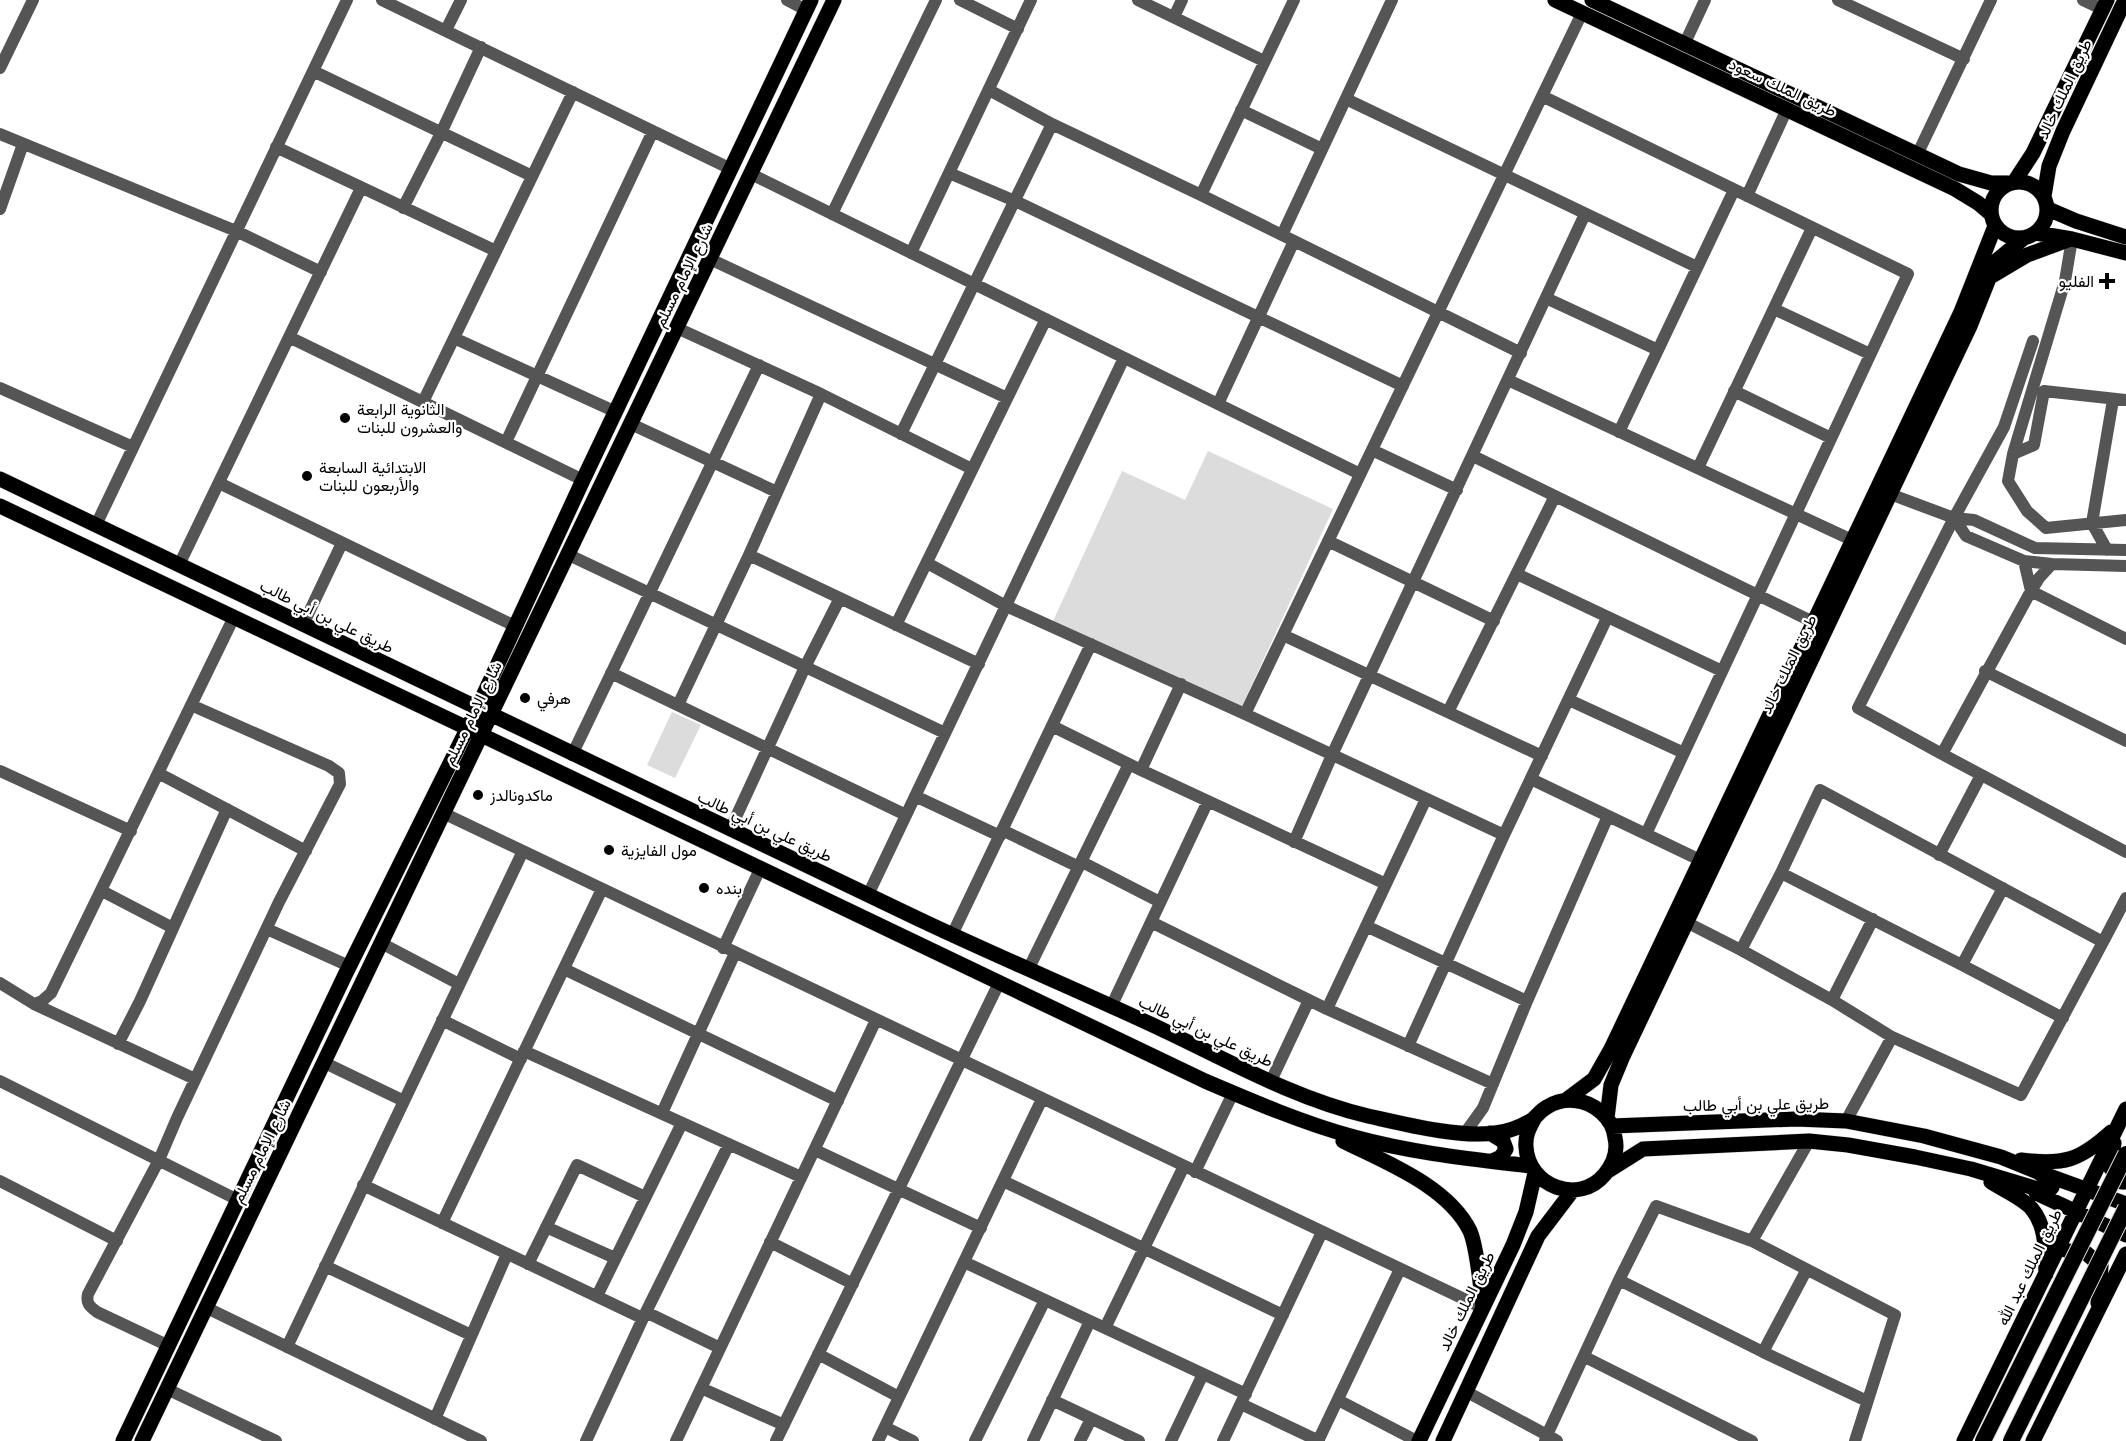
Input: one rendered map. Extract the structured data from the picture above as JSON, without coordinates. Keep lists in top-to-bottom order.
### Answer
{
  "streets": {
    "main road": [
      "طريق الملك سعود",
      "طريق الملك خالد",
      "شارع الإمام مسلم",
      "طريق علي بن أبي طالب",
      "طريق الملك عبد الله"
    ]
  },
  "crossings": [
    ["طريق الملك سعود", "طريق الملك خالد"],
    ["طريق الملك خالد", "طريق علي بن أبي طالب"],
    ["شارع الإمام مسلم", "طريق علي بن أبي طالب"],
    ["طريق علي بن أبي طالب", "طريق الملك عبد الله"]
  ],
  "places": {
    "health": ["الفليو"],
    "other": [
      "الثانوية الرابعة والعشرون للبنات",
      "الابتدائية السابعة والأربعون للبنات",
      "هرفي",
      "ماكدونالدز",
      "مول الفايزية",
      "بنده"
    ]
  }
}
